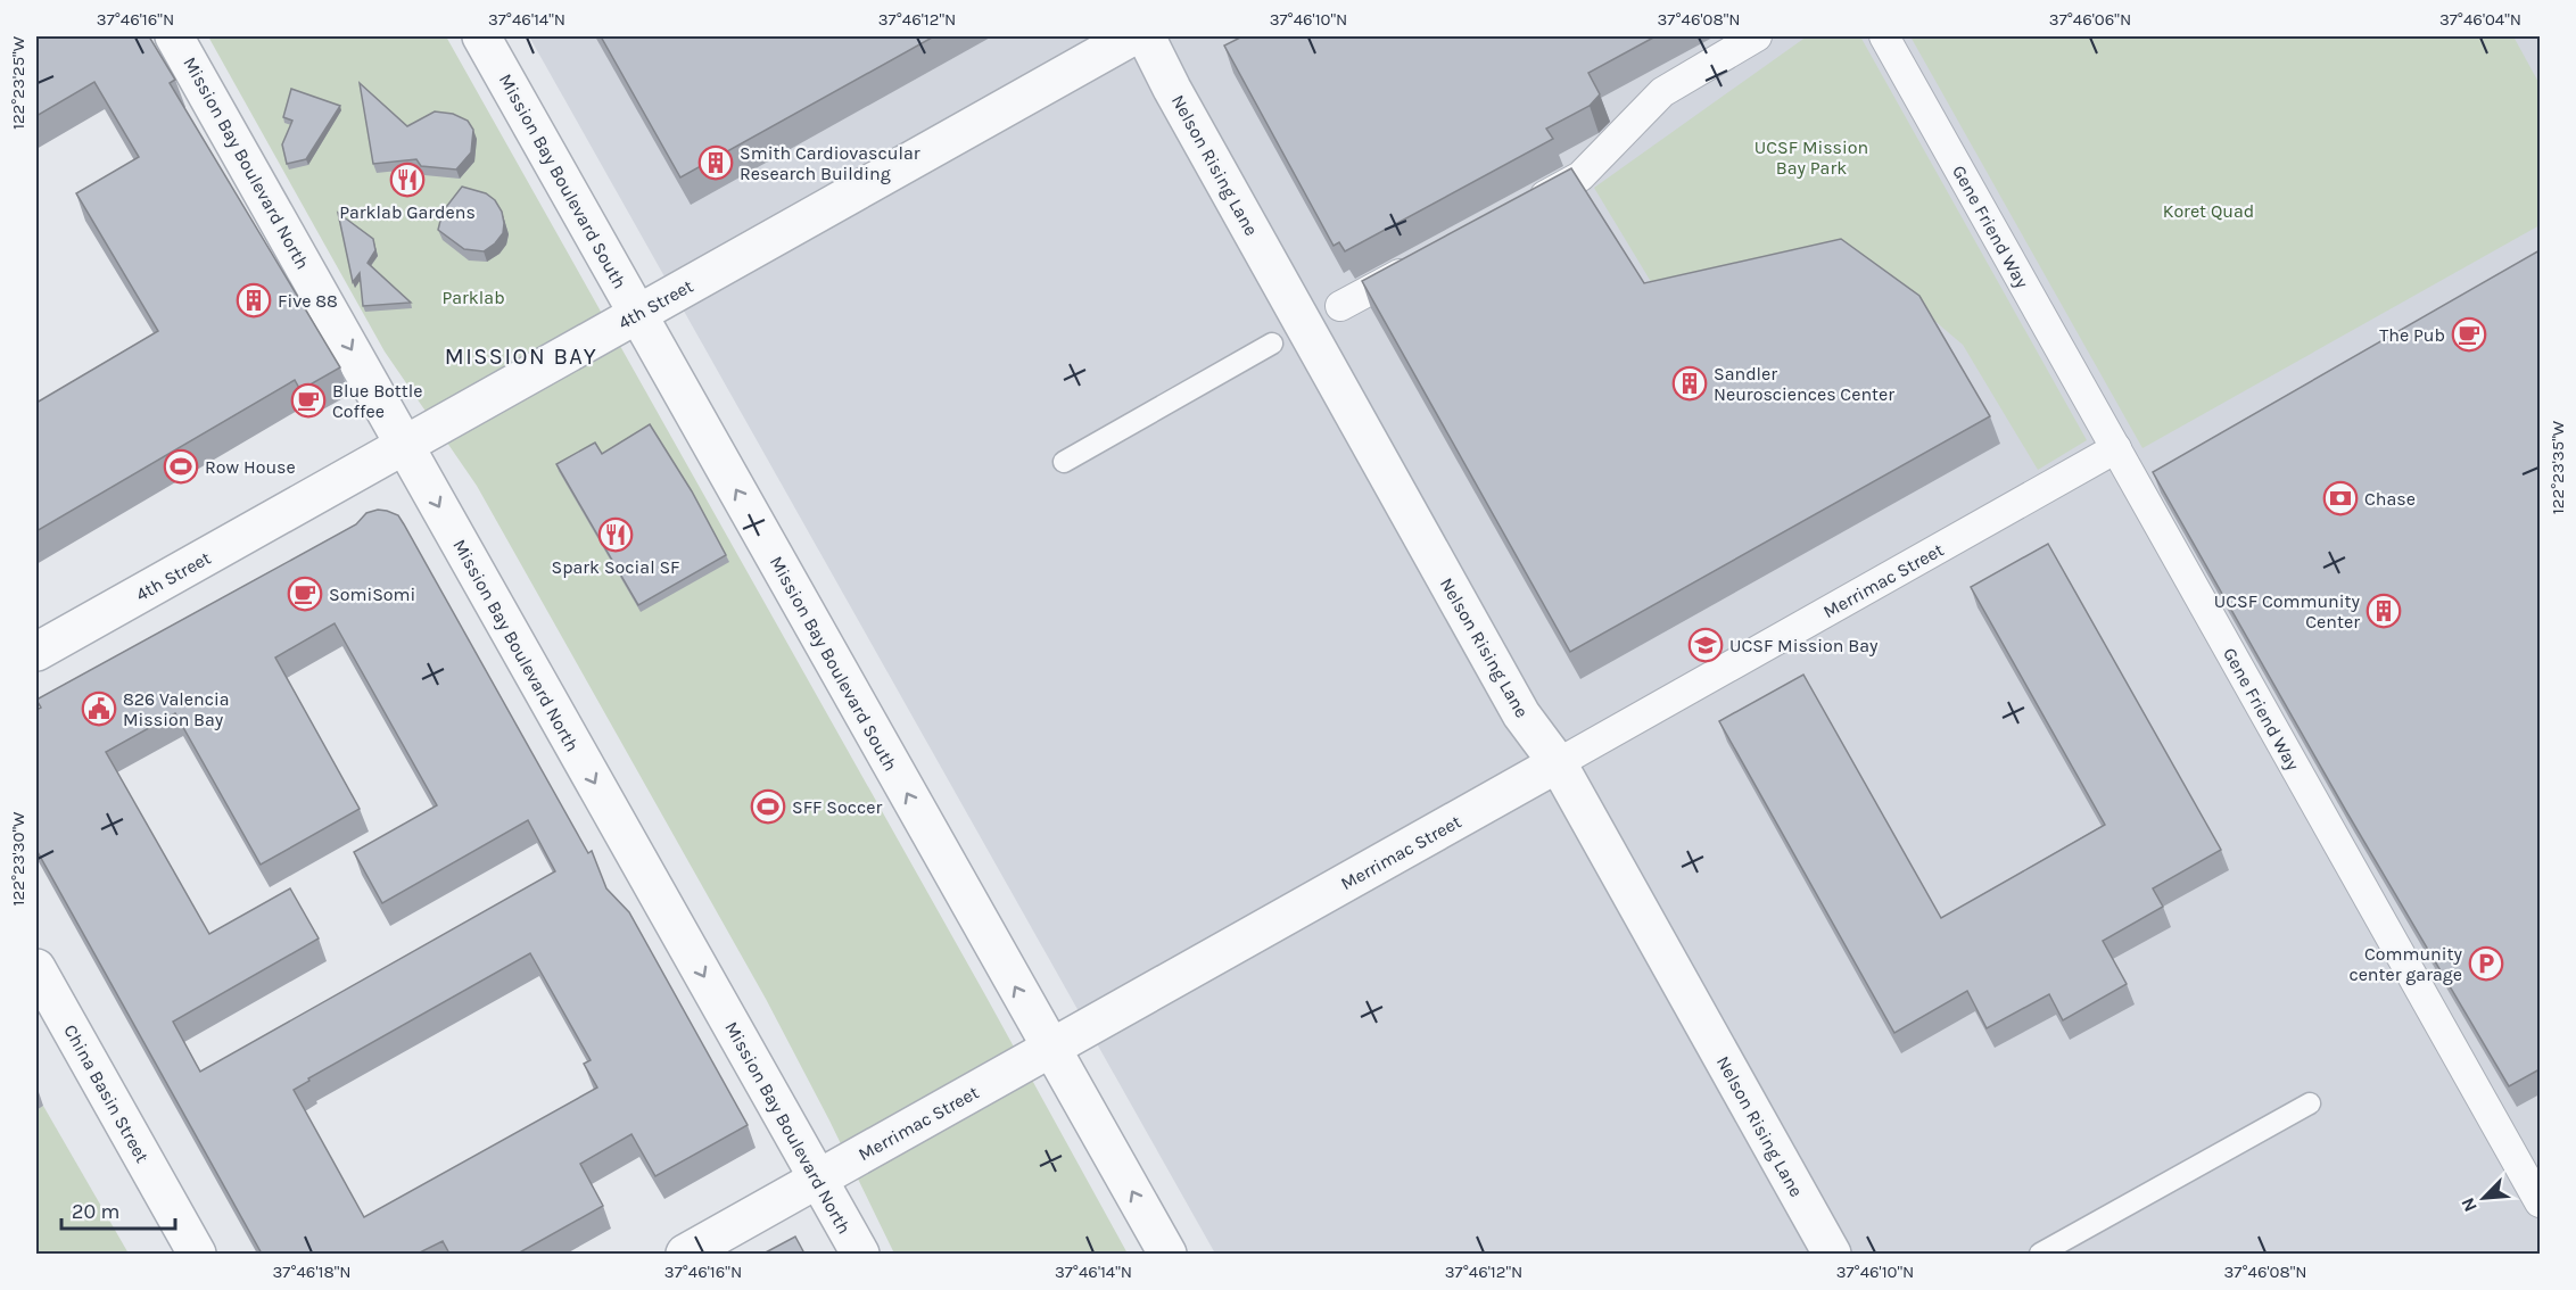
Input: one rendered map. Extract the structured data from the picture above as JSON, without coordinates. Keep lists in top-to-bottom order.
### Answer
{
  "streets": {
    "street": [
      "Mission Bay Boulevard North",
      "Nelson Rising Lane",
      "Mission Bay Boulevard South",
      "Gene Friend Way",
      "4th Street",
      "Merrimac Street",
      "China Basin Street"
    ]
  },
  "crossings": [
    ["Mission Bay Boulevard North", "4th Street"],
    ["Mission Bay Boulevard North", "Merrimac Street"],
    ["Nelson Rising Lane", "Merrimac Street"],
    ["Mission Bay Boulevard South", "4th Street"],
    ["Mission Bay Boulevard South", "Merrimac Street"],
    ["Gene Friend Way", "Merrimac Street"]
  ],
  "one_way": ["Mission Bay Boulevard North", "Mission Bay Boulevard South"],
  "districts": ["MISSION BAY"],
  "parks": ["UCSF Mission Bay Park", "Koret Quad", "Parklab"],
  "places": {
    "building": [
      "Smith Cardiovascular Research Building",
      "Five 88",
      "Sandler Neurosciences Center",
      "UCSF Community Center"
    ],
    "restaurant": ["Parklab Gardens", "Spark Social SF"],
    "cafe": ["The Pub", "Blue Bottle Coffee", "SomiSomi"],
    "sports": ["Row House", "SFF Soccer"],
    "bank": ["Chase"],
    "school or university": ["UCSF Mission Bay"],
    "public building": ["826 Valencia Mission Bay"],
    "parking": ["Community center garage"]
  },
  "scale_bar": "20 m",
  "north": "bottom left",
  "coordinates": [
    "37°46'16\"N",
    "37°46'14\"N",
    "37°46'12\"N",
    "37°46'10\"N",
    "37°46'08\"N",
    "37°46'06\"N",
    "37°46'04\"N",
    "122°23'25\"W",
    "122°23'35\"W",
    "122°23'30\"W",
    "37°46'18\"N"
  ]
}
